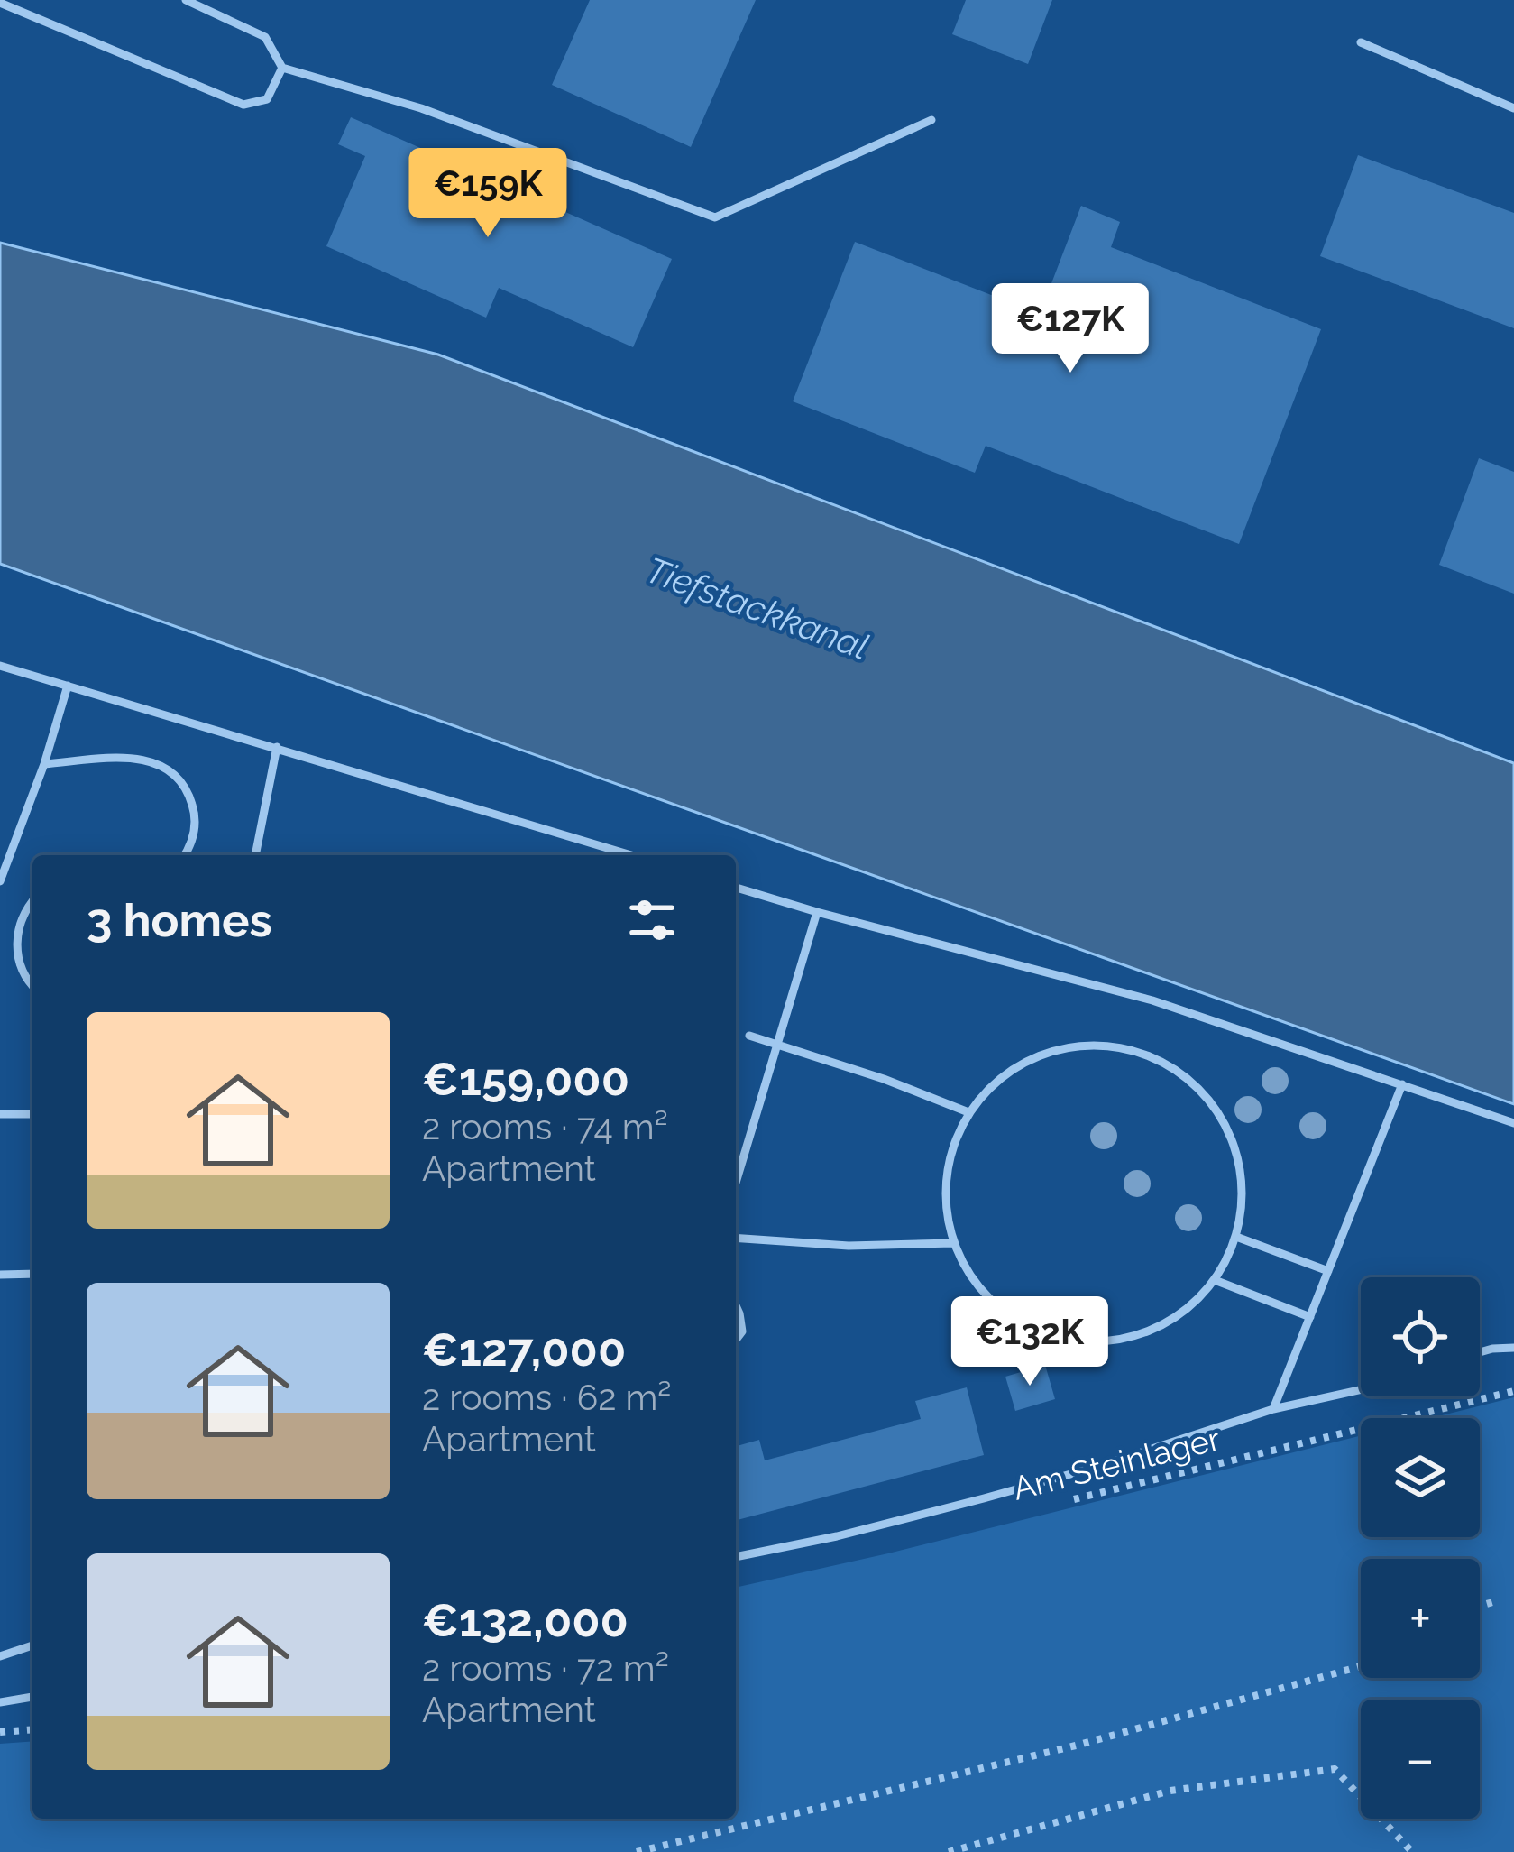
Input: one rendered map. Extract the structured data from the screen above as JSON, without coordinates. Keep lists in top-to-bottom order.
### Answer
{
  "streets": {
    "path": ["Am Steinlager"]
  },
  "water": ["Tiefstackkanal"],
  "page": {
    "price": ["€159K", "€127K", "€132K"],
    "heading": "3 homes",
    "list": [
      {
        "name": "€159,000",
        "note": "2 rooms · 74 m² · Apartment"
      },
      {
        "name": "€127,000",
        "note": "2 rooms · 62 m² · Apartment"
      },
      {
        "name": "€132,000",
        "note": "2 rooms · 72 m² · Apartment"
      }
    ],
    "map_buttons": ["+", "−"]
  }
}
